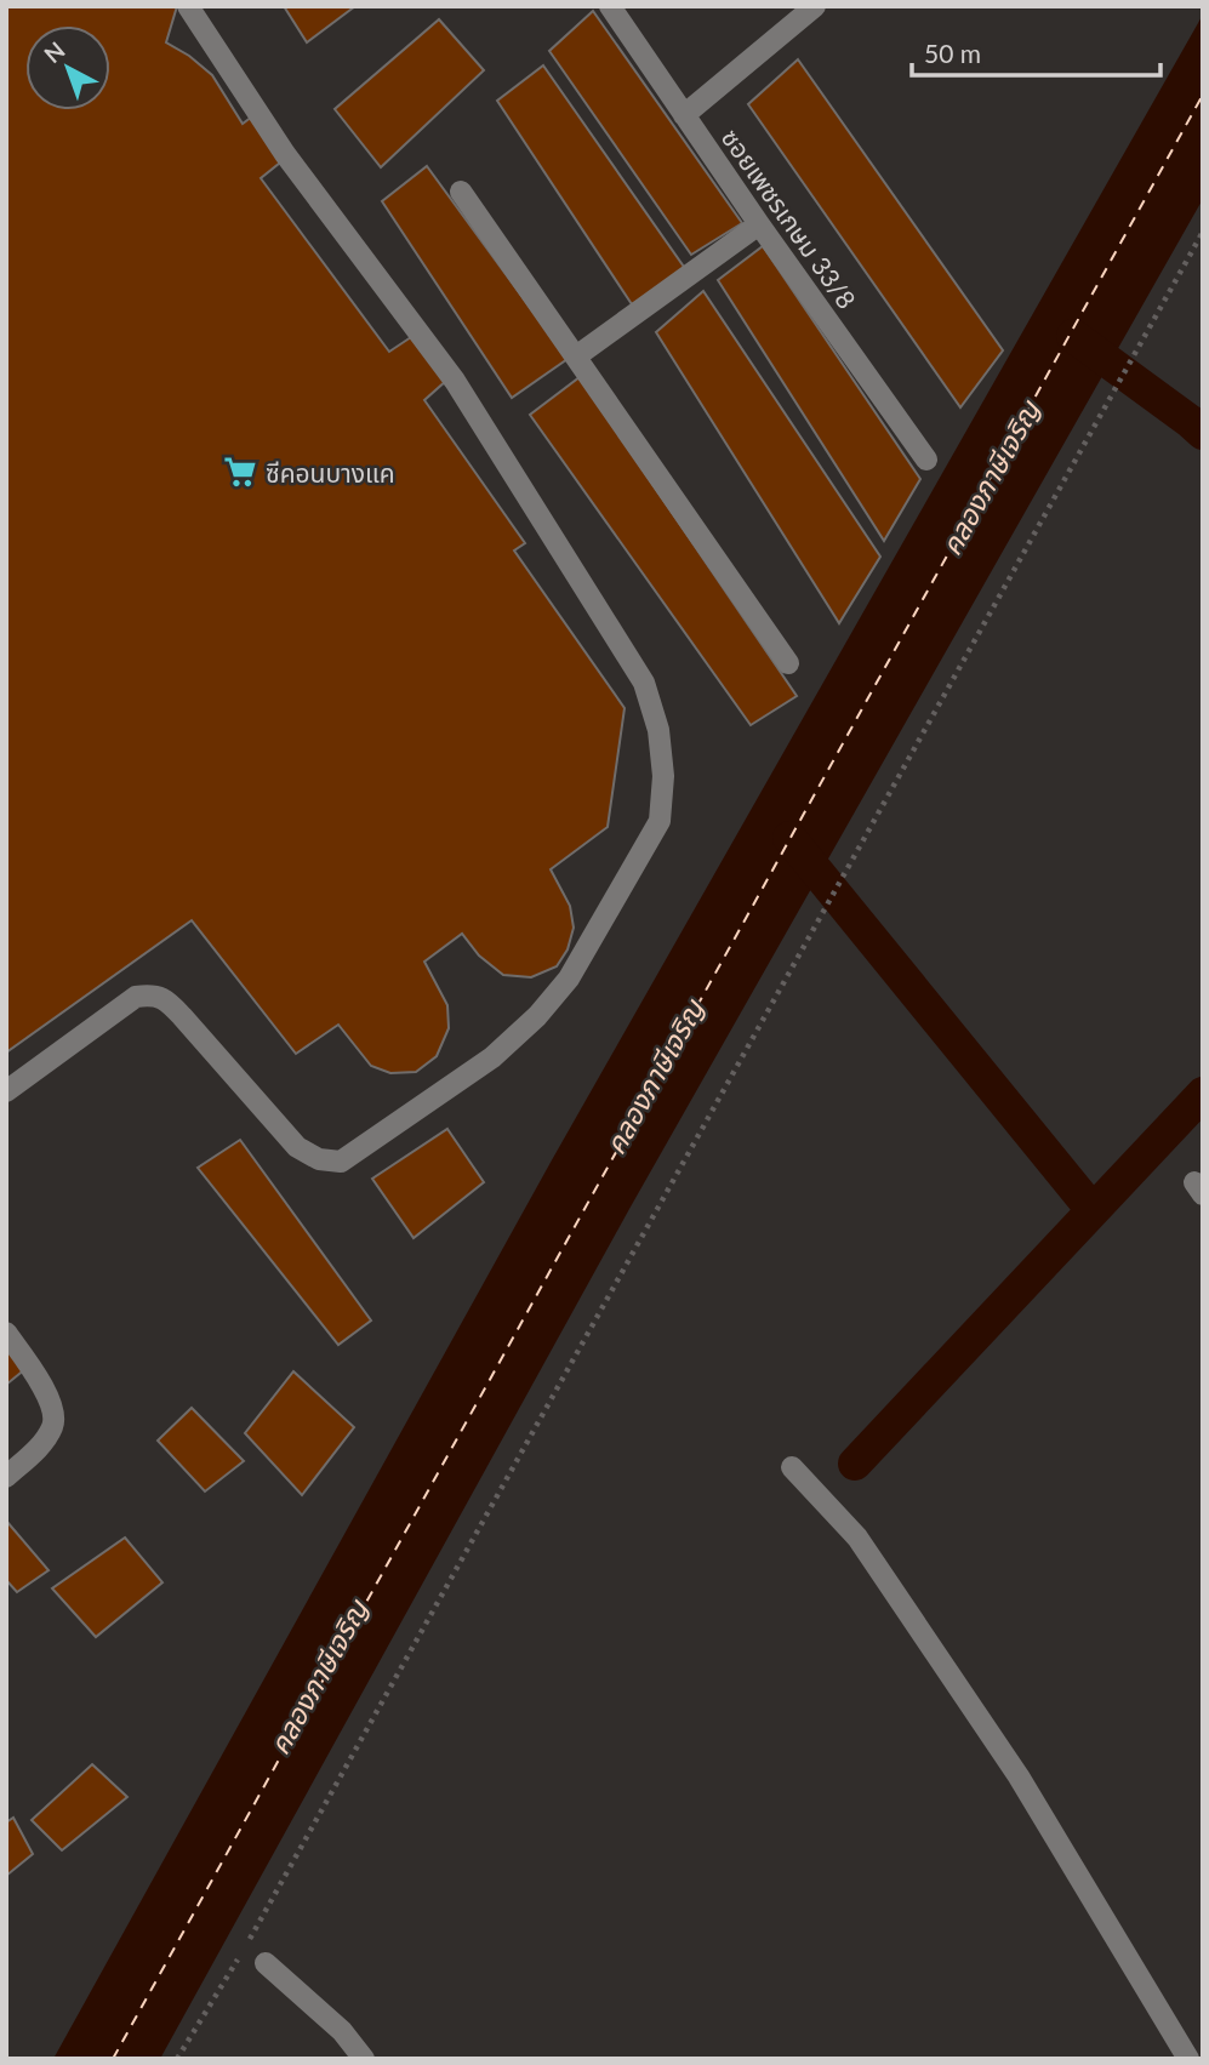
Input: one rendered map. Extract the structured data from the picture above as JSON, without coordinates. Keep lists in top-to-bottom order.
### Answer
{
  "streets": {
    "street": ["ซอยเพชรเกษม 33/8"]
  },
  "water": ["คลองภาษีเจริญ"],
  "places": {
    "supermarket": ["ซีคอนบางแค"]
  },
  "scale_bar": "50 m",
  "north": "top left"
}
